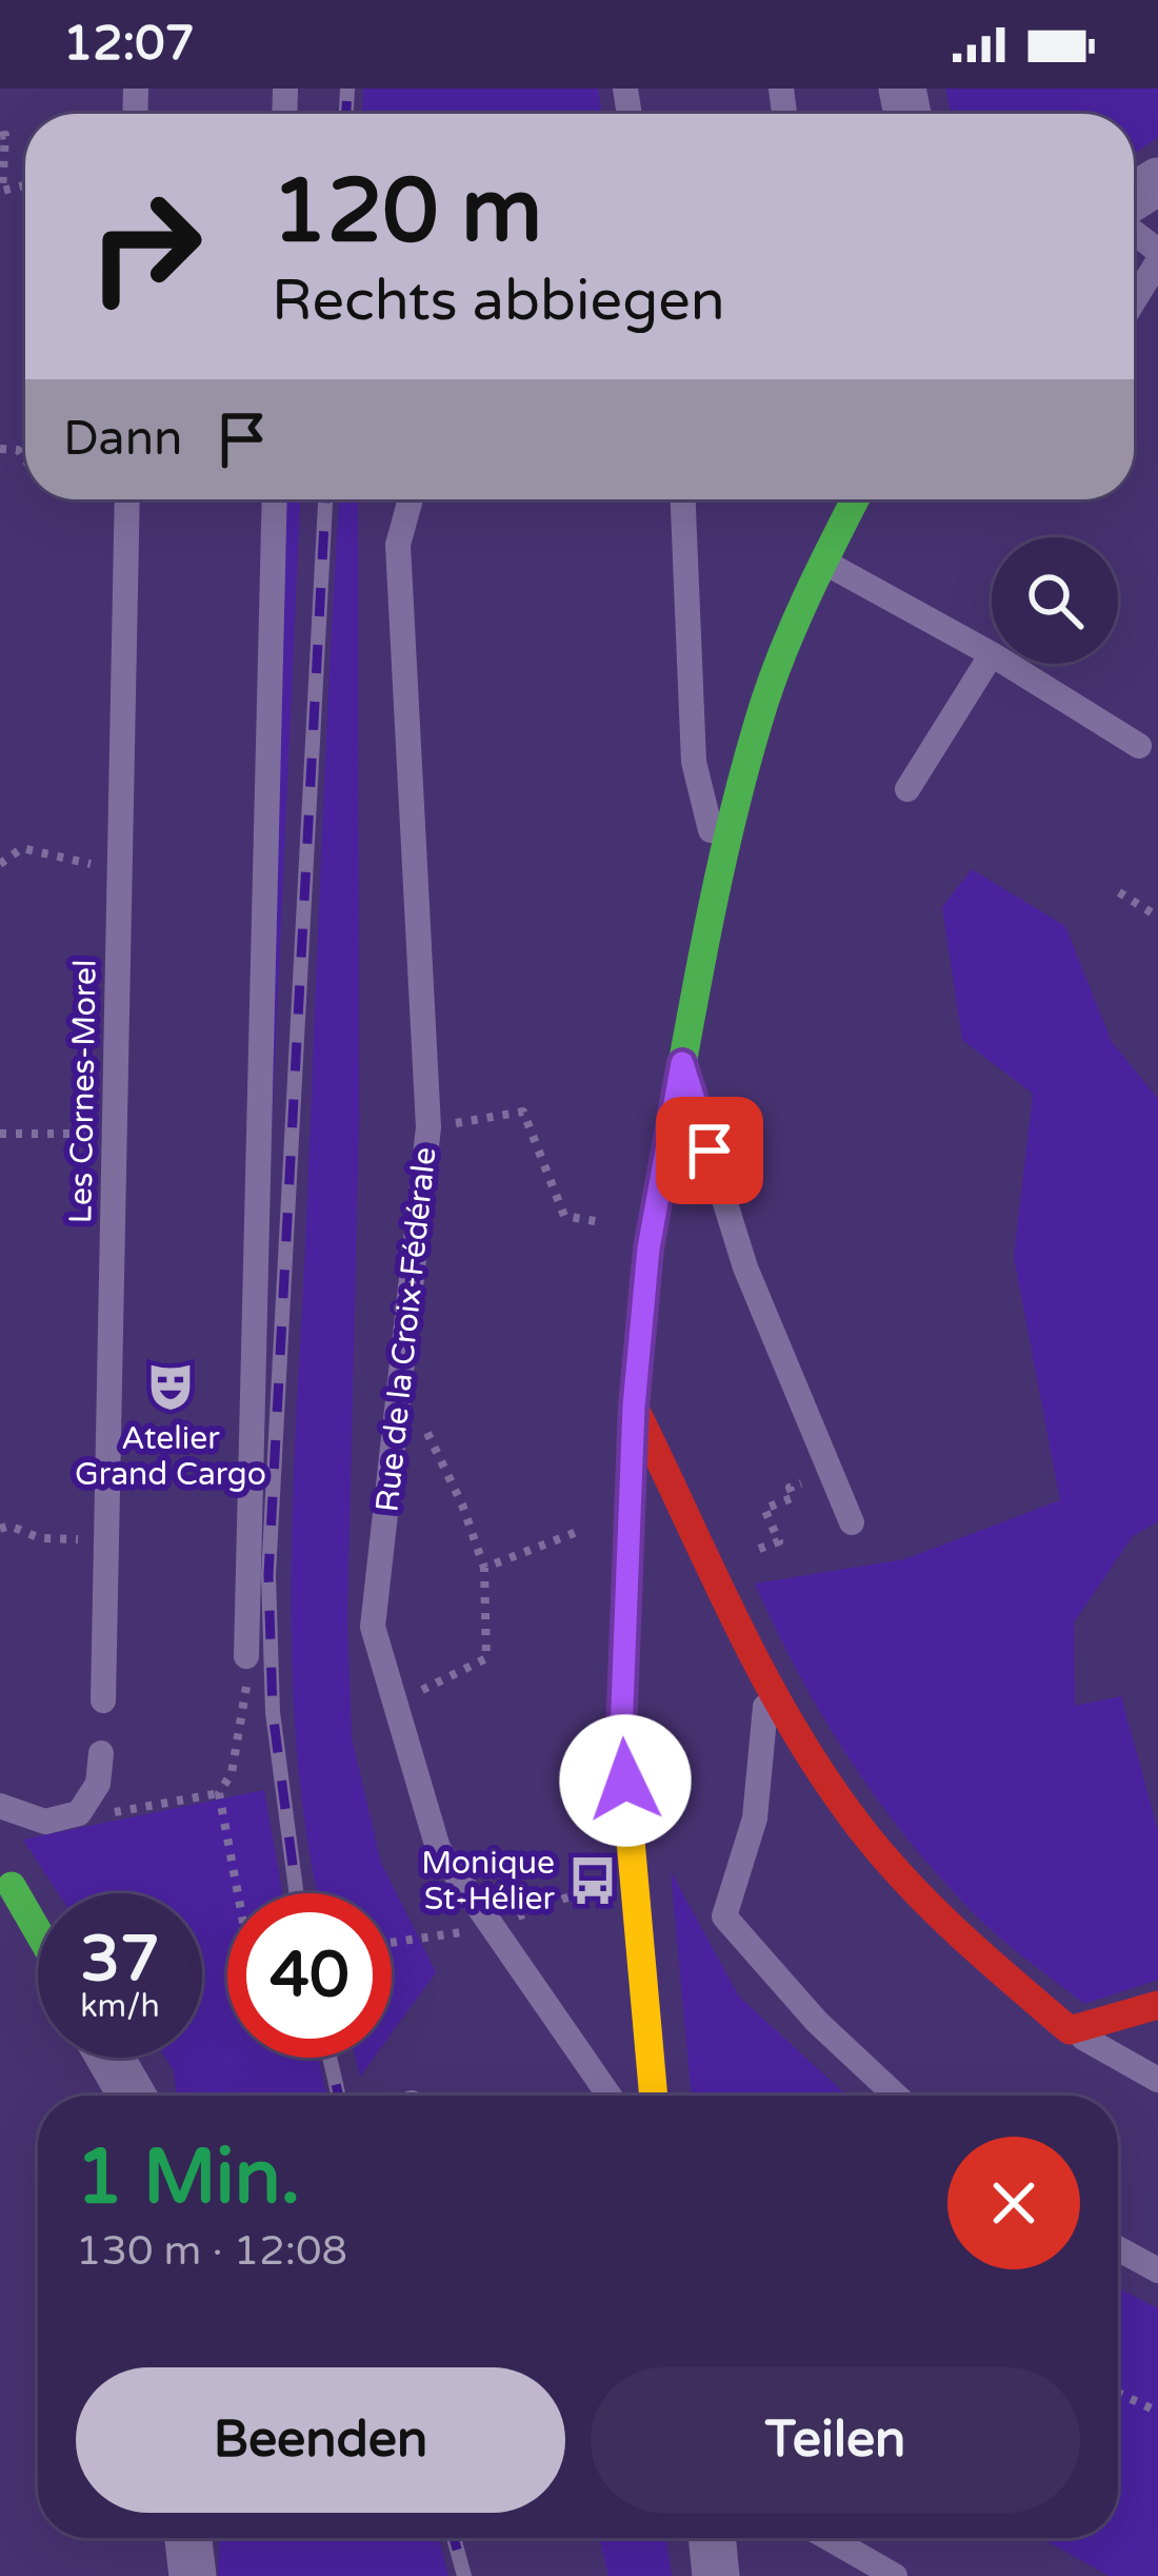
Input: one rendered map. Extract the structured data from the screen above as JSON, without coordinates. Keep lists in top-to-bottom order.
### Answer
{
  "streets": {
    "lane": ["Les Cornes-Morel", "Rue de la Croix-Fédérale"]
  },
  "places": {
    "theatre": ["Atelier Grand Cargo"],
    "bus stop": ["Monique St-Hélier"]
  },
  "page": {
    "status": "12:07",
    "turn": ["120 m", "Rechts abbiegen"],
    "then": "Dann",
    "speed": "37 km/h",
    "limit": "40",
    "heading": ["1 Min.", "130 m · 12:08"],
    "buttons": ["Beenden", "Teilen"]
  }
}
